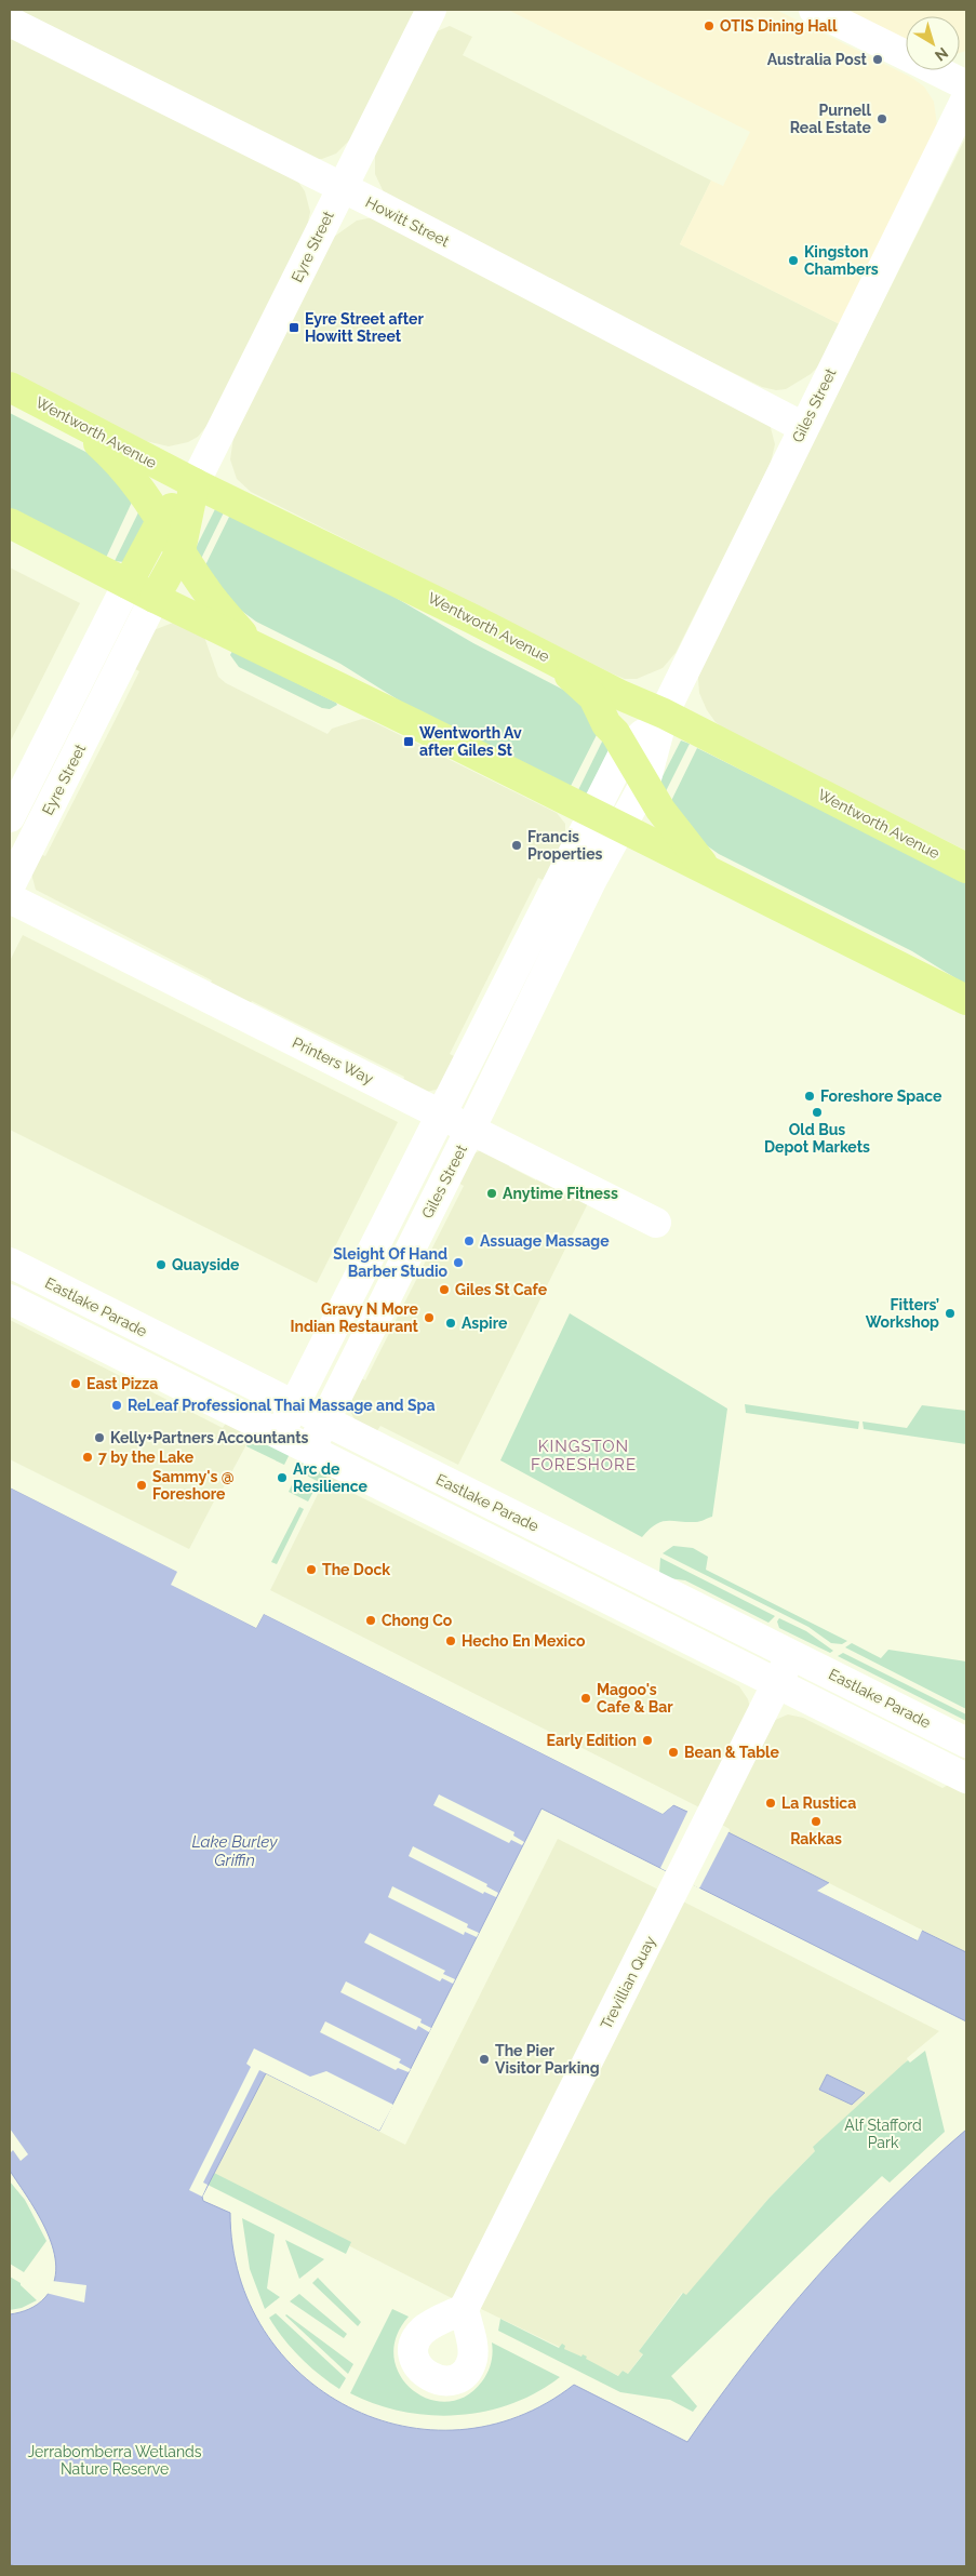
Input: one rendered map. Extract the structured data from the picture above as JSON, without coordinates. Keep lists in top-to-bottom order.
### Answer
{
  "streets": {
    "main road": ["Eyre Street", "Wentworth Avenue"],
    "street": [
      "Howitt Street",
      "Giles Street",
      "Printers Way",
      "Eastlake Parade",
      "Trevillian Quay"
    ]
  },
  "crossings": [
    ["Howitt Street", "Eyre Street"],
    ["Howitt Street", "Giles Street"],
    ["Eyre Street", "Wentworth Avenue"],
    ["Giles Street", "Wentworth Avenue"],
    ["Giles Street", "Printers Way"],
    ["Giles Street", "Eastlake Parade"],
    ["Eastlake Parade", "Trevillian Quay"]
  ],
  "districts": ["KINGSTON FORESHORE"],
  "water": ["Lake Burley Griffin"],
  "parks": ["Alf Stafford Park", "Jerrabomberra Wetlands Nature Reserve"],
  "places": {
    "other": [
      "OTIS Dining Hall",
      "Australia Post",
      "Purnell Real Estate",
      "Kingston Chambers",
      "Francis Properties",
      "Foreshore Space",
      "Old Bus Depot Markets",
      "Anytime Fitness",
      "Assuage Massage",
      "Sleight Of Hand Barber Studio",
      "Quayside",
      "Giles St Cafe",
      "Fitters’ Workshop",
      "Gravy N More Indian Restaurant",
      "Aspire",
      "East Pizza",
      "ReLeaf Professional Thai Massage and Spa",
      "Kelly+Partners Accountants",
      "7 by the Lake",
      "Arc de Resilience",
      "Sammy's @ Foreshore",
      "The Dock",
      "Chong Co",
      "Hecho En Mexico",
      "Magoo's Cafe & Bar",
      "Early Edition",
      "Bean & Table",
      "La Rustica",
      "Rakkas",
      "The Pier Visitor Parking"
    ],
    "transit": ["Eyre Street after Howitt Street", "Wentworth Av after Giles St"]
  },
  "north": "bottom right"
}
